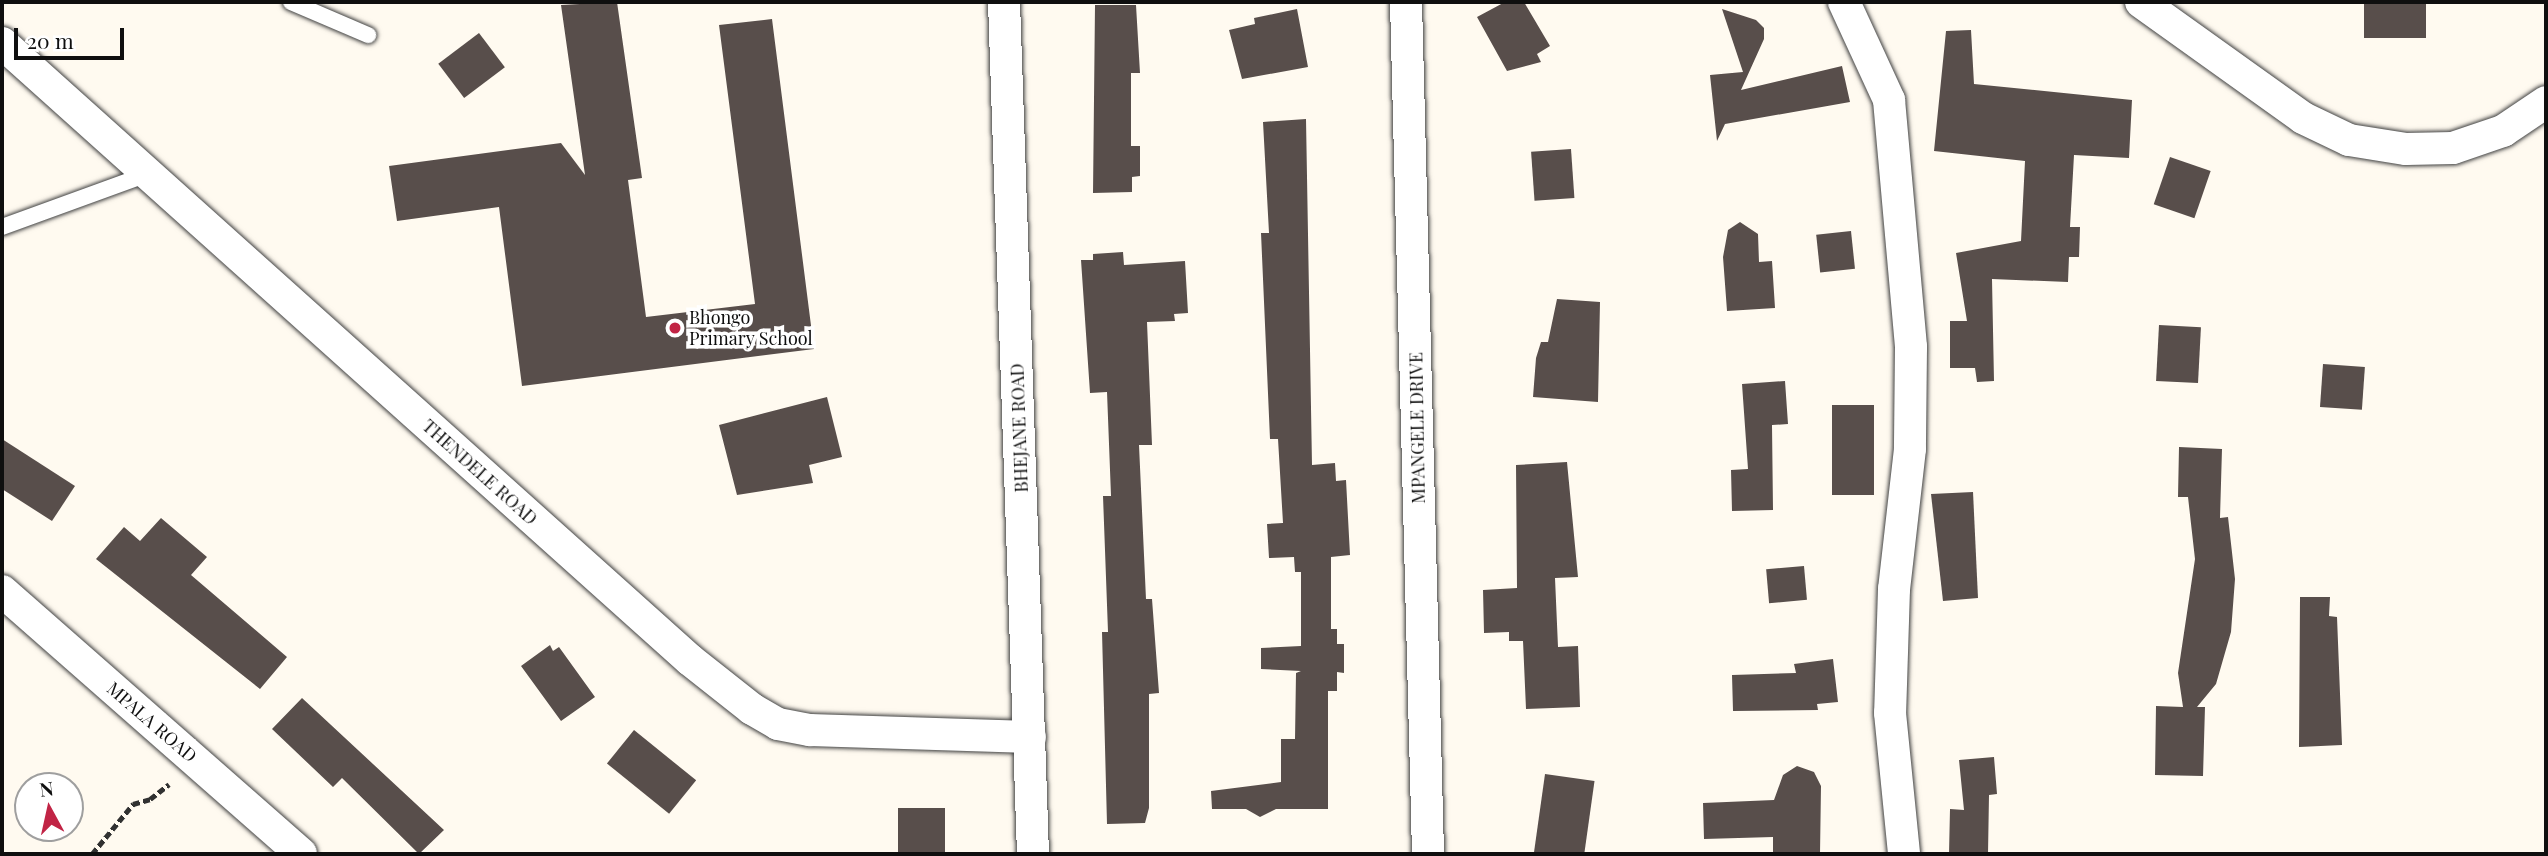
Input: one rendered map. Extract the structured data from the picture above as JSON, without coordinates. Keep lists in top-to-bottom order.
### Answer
{
  "streets": {
    "street": [
      "BHEJANE ROAD",
      "MPANGELE DRIVE",
      "THENDELE ROAD",
      "MPALA ROAD"
    ]
  },
  "crossings": [
    ["BHEJANE ROAD", "THENDELE ROAD"]
  ],
  "places": ["Bhongo Primary School"],
  "scale_bar": "20 m",
  "north": "top"
}
